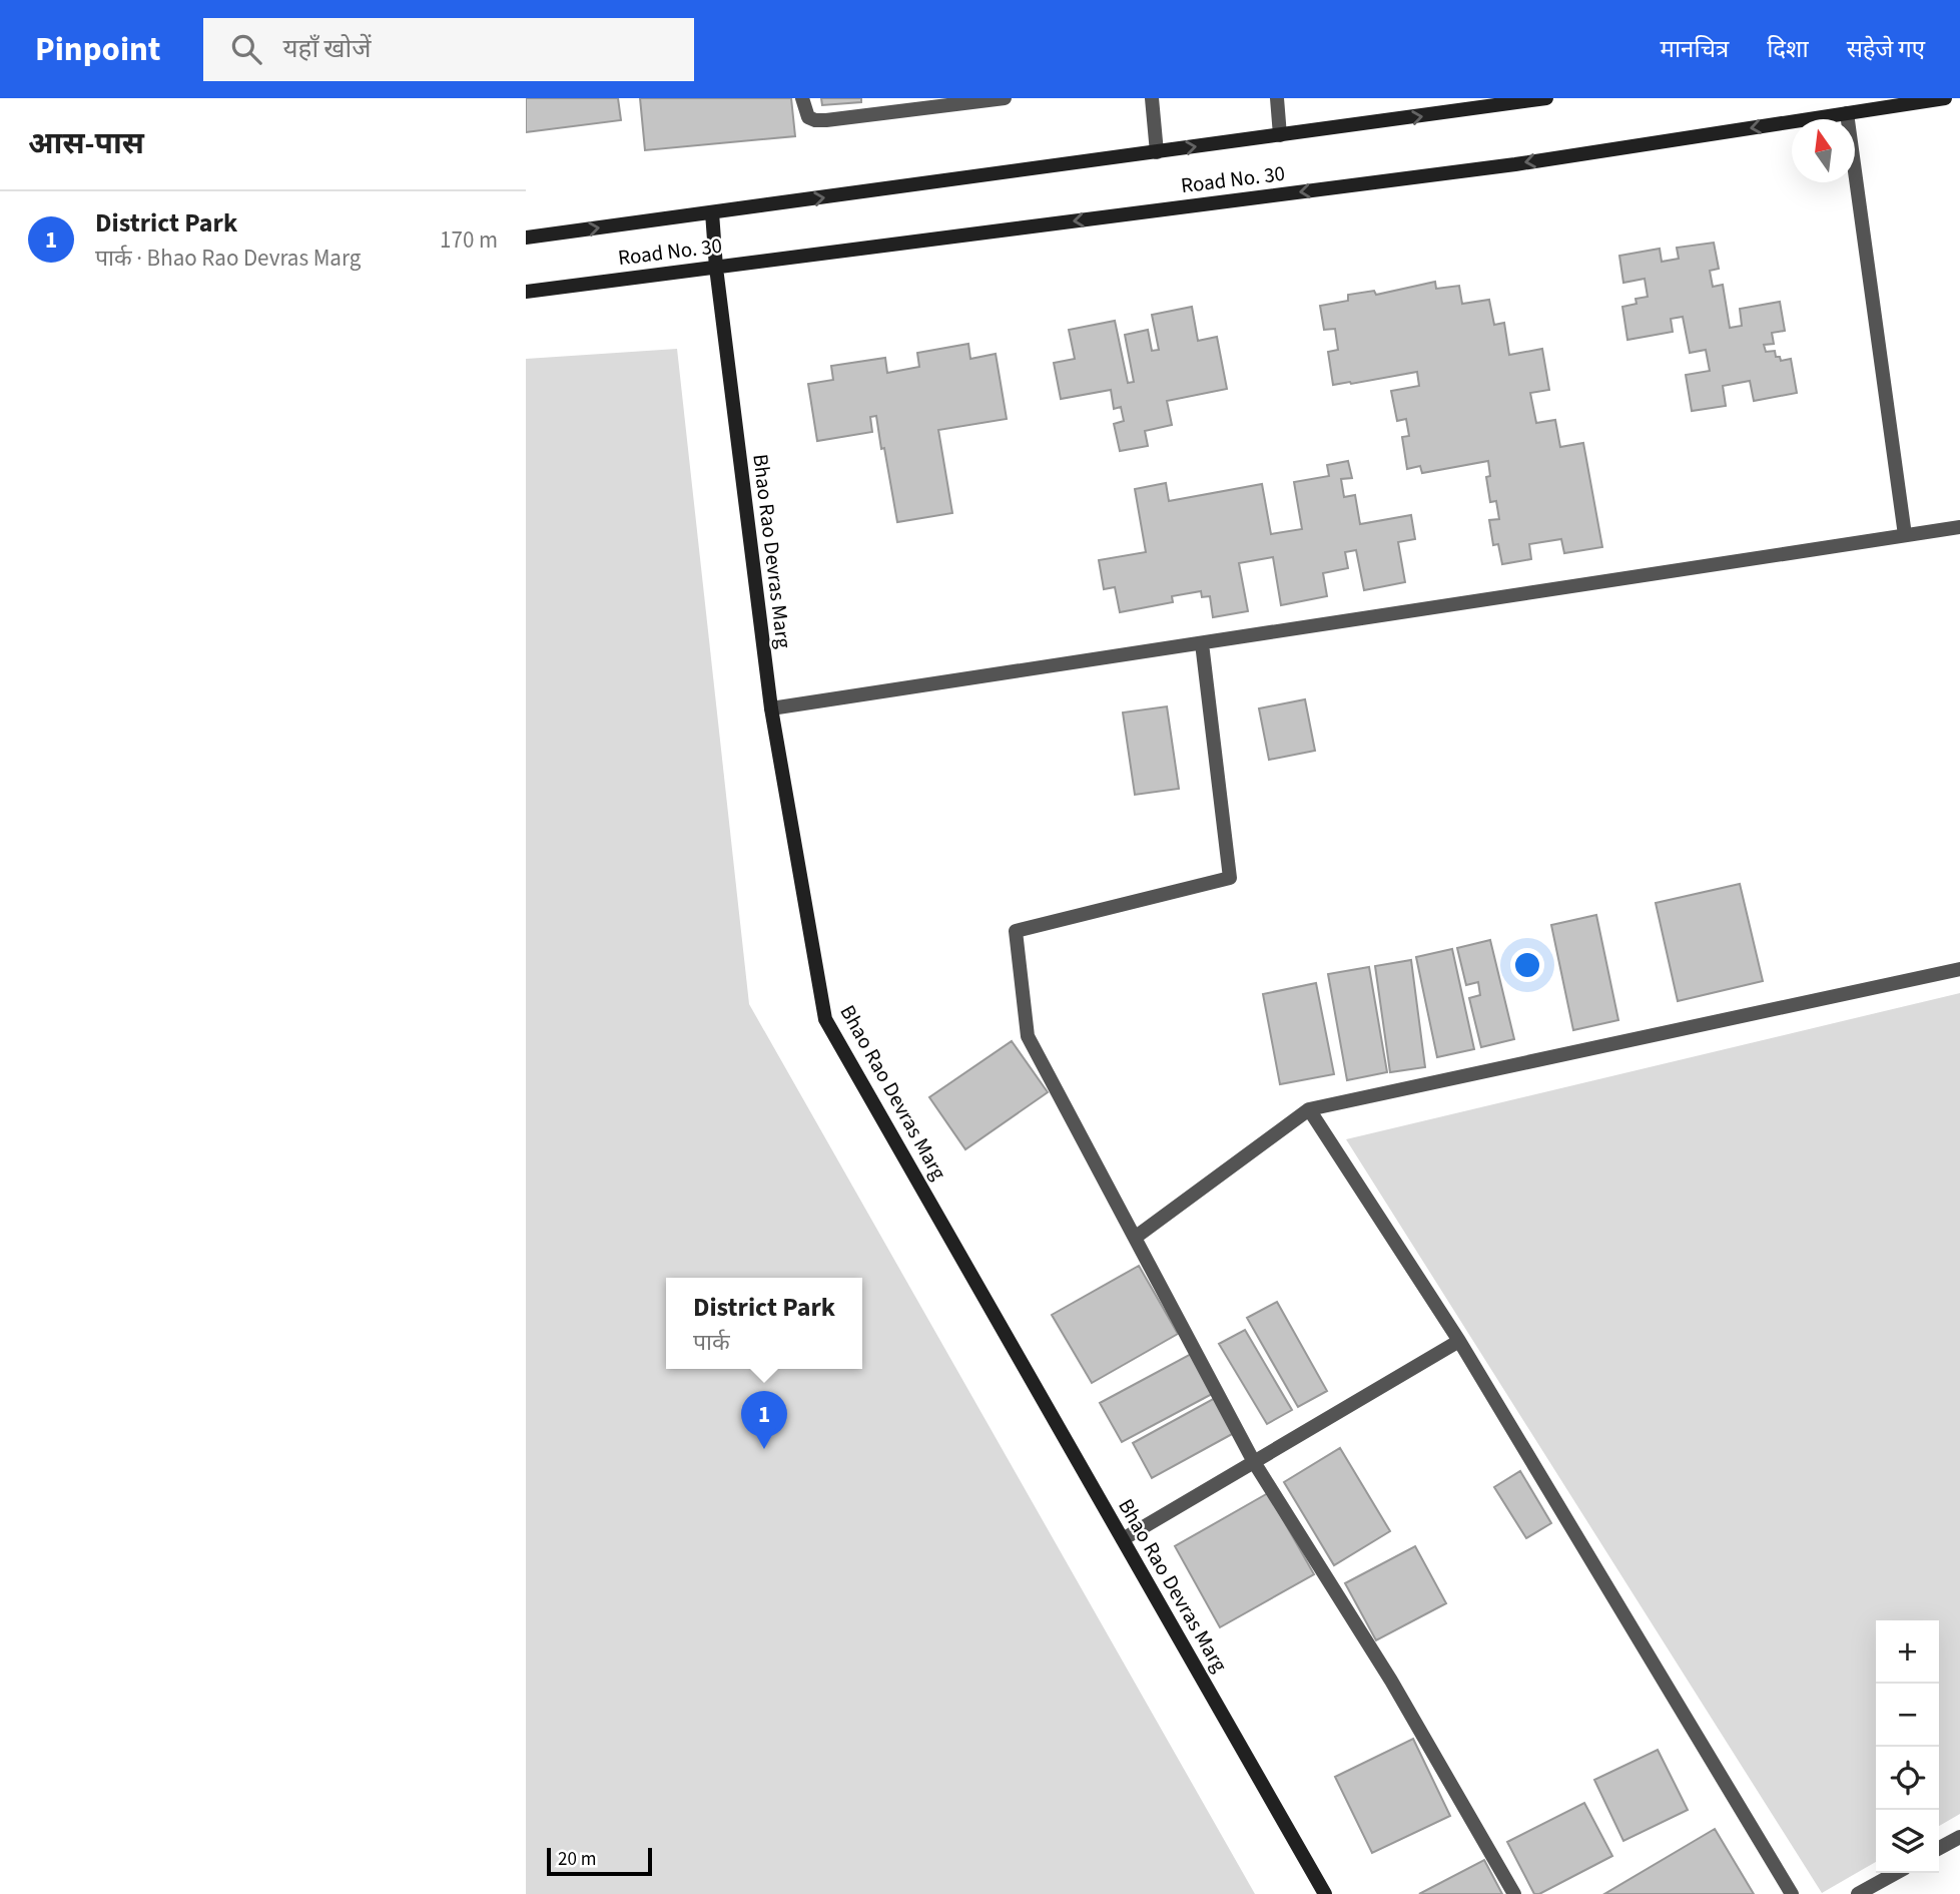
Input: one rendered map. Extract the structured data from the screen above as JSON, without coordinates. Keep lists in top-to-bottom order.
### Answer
{
  "streets": {
    "street": ["Road No. 30", "Bhao Rao Devras Marg"]
  },
  "crossings": [
    ["Road No. 30", "Bhao Rao Devras Marg"]
  ],
  "scale_bar": "20 m",
  "north": "top",
  "page": {
    "header": "Pinpoint",
    "search": "यहाँ खोजें",
    "nav": ["मानचित्र", "दिशा", "सहेजे गए"],
    "heading": "आस-पास",
    "list": [
      {
        "mark": "1",
        "name": "District Park",
        "note": "पार्क · Bhao Rao Devras Marg",
        "value": "170 m"
      }
    ],
    "popup": ["District Park", "पार्क"],
    "pins": "1",
    "map_buttons": ["+", "−"],
    "scale": "20 m"
  }
}
